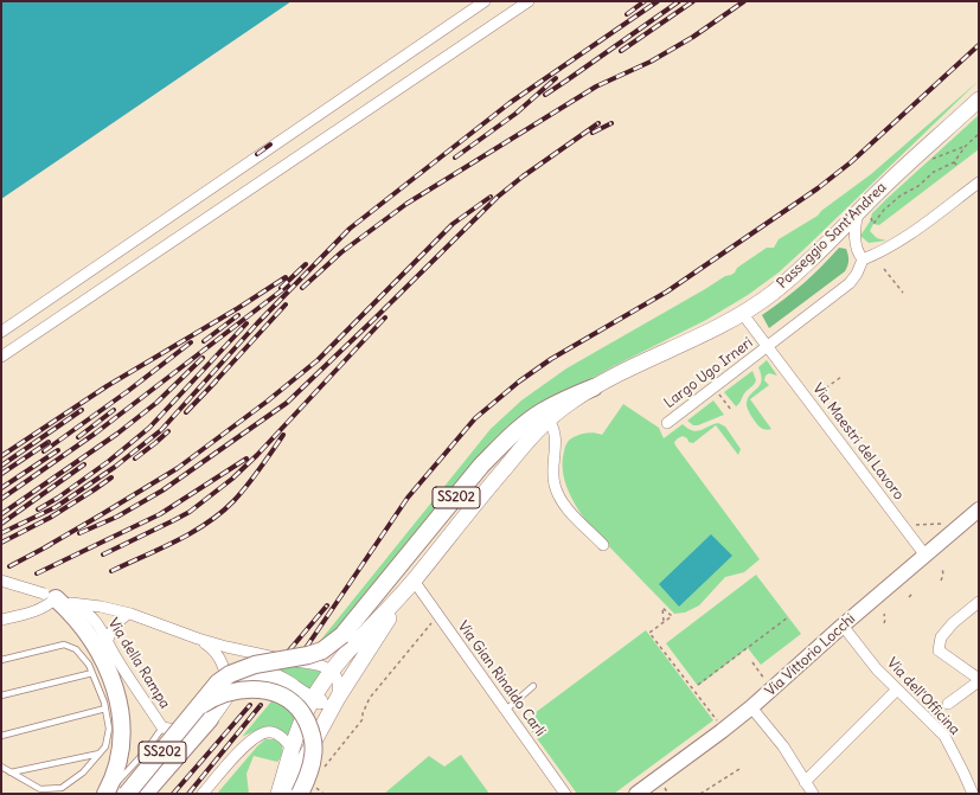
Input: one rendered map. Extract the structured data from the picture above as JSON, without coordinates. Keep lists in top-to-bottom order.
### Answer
{
  "streets": {
    "highway": ["SS202"],
    "main road": ["Passeggio Sant'Andrea", "Via Vittorio Locchi"],
    "street": [
      "Largo Ugo Irneri",
      "Via Maestri del Lavoro",
      "Via della Rampa",
      "Via Gian Rinaldo Carli",
      "Via dell'Officina"
    ]
  },
  "crossings": [
    ["Passeggio Sant'Andrea", "Largo Ugo Irneri"],
    ["Passeggio Sant'Andrea", "SS202"],
    ["Passeggio Sant'Andrea", "Via Gian Rinaldo Carli"],
    ["Largo Ugo Irneri", "Via Maestri del Lavoro"],
    ["Via Maestri del Lavoro", "Via Vittorio Locchi"],
    ["SS202", "Via della Rampa"],
    ["Via Vittorio Locchi", "Via dell'Officina"]
  ]
}
